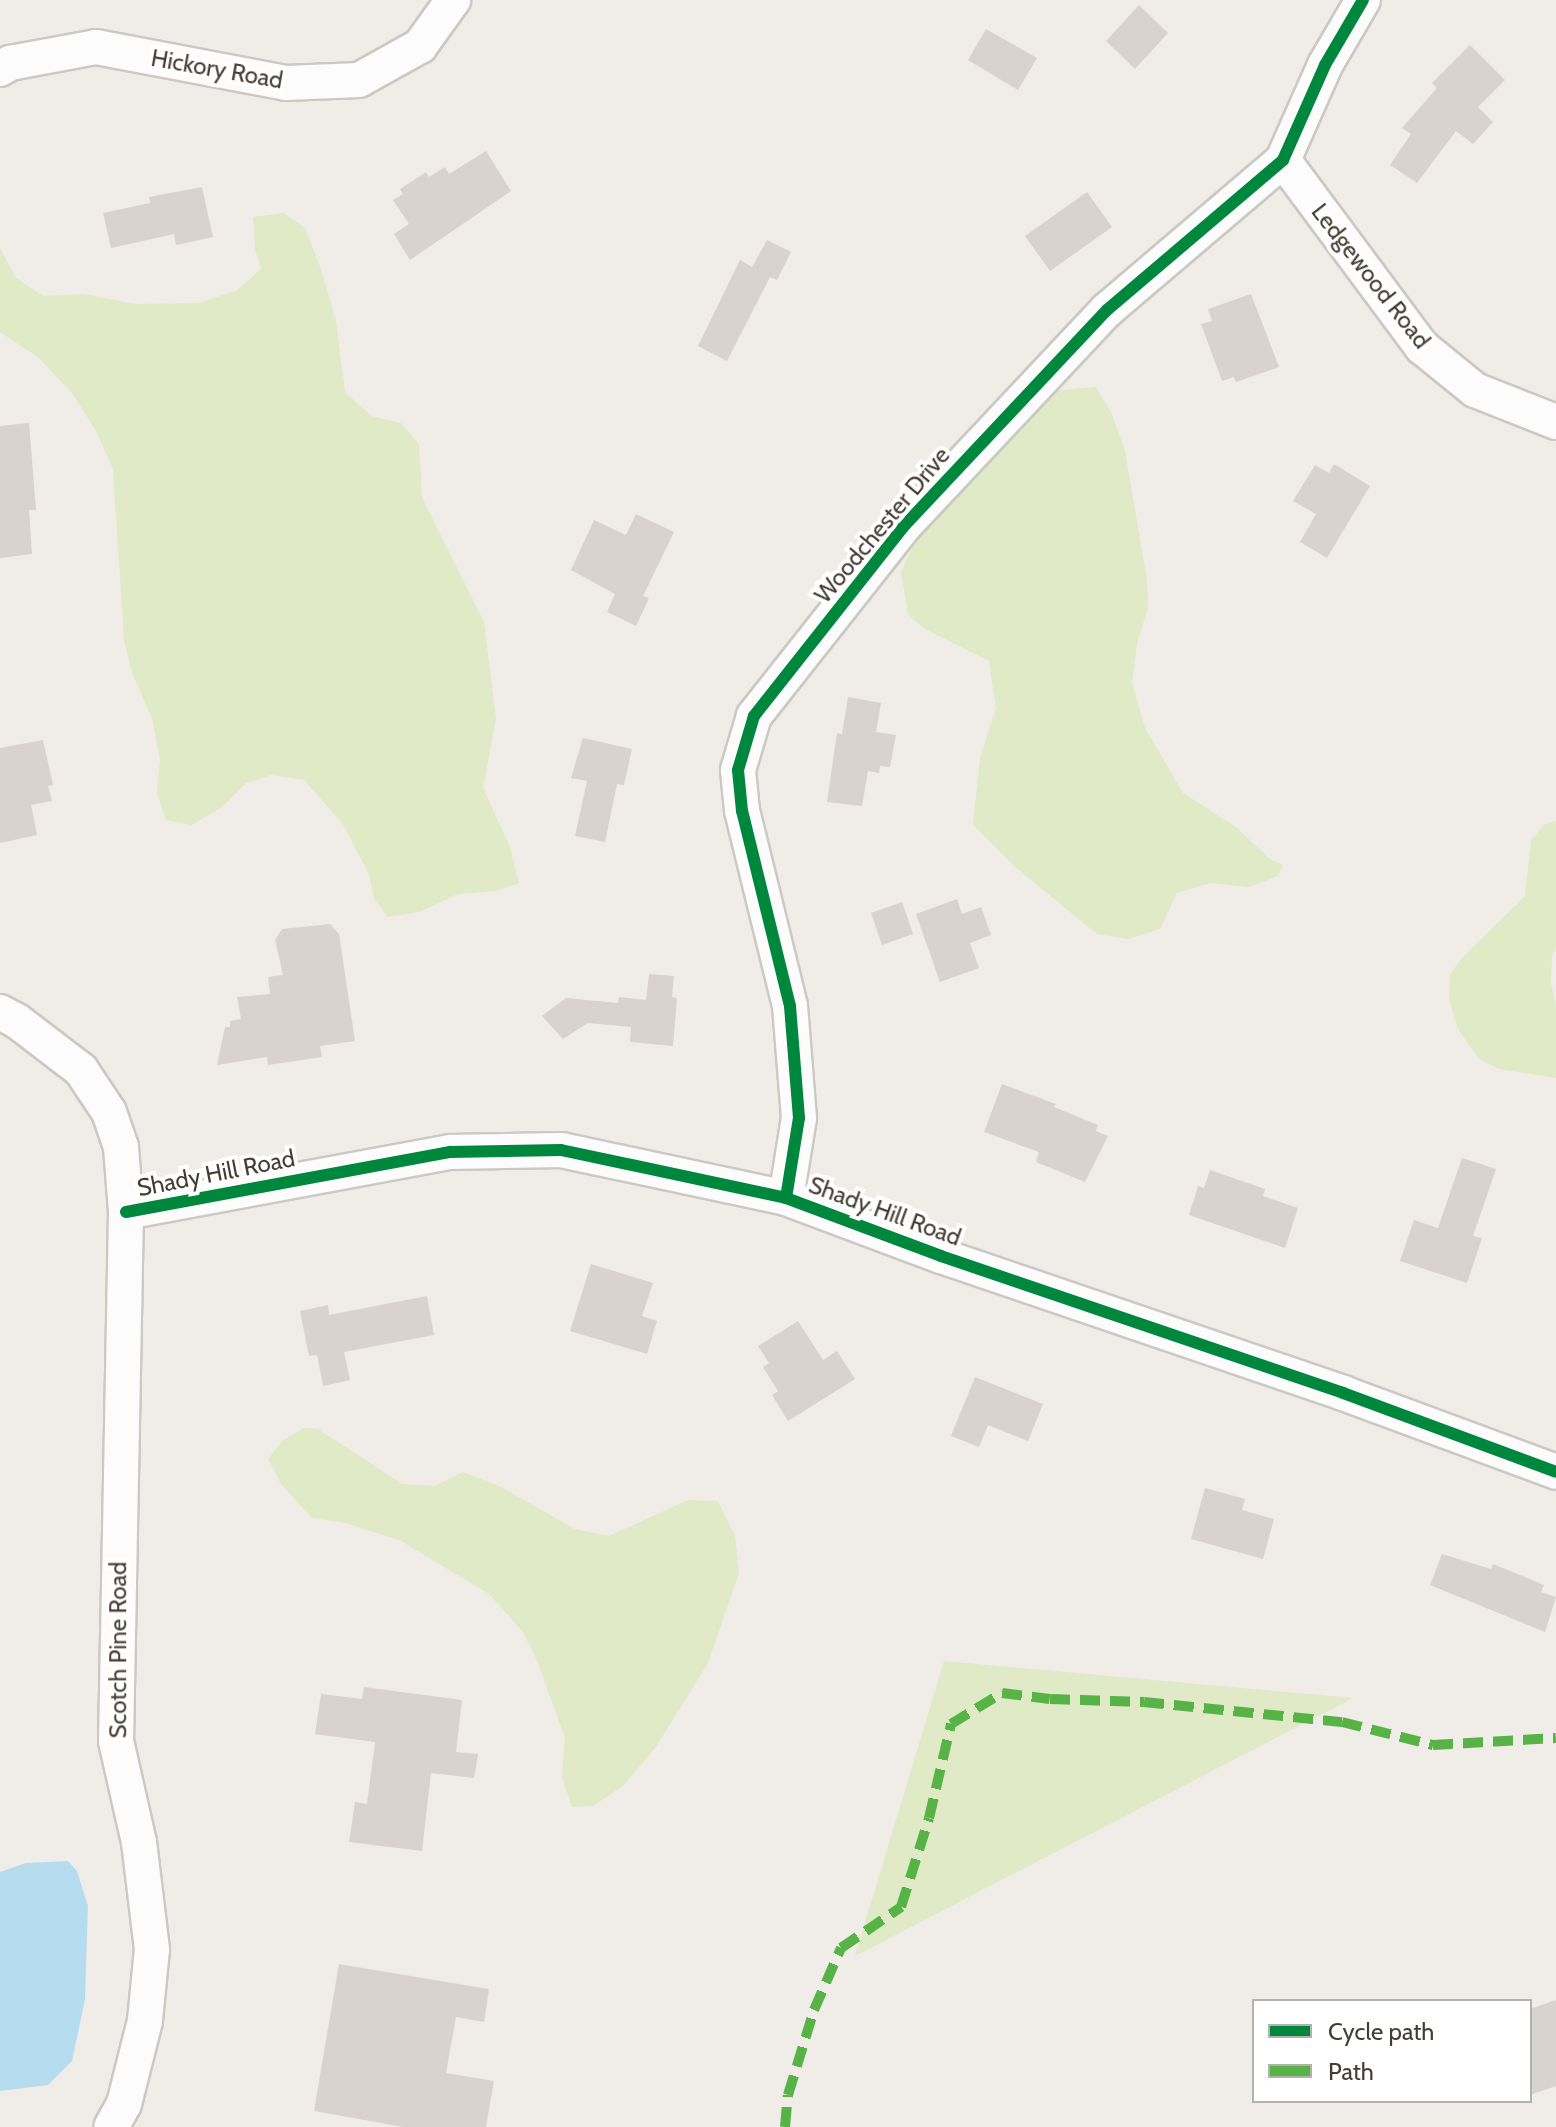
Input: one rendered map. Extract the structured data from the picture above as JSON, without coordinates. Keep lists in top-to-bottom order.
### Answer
{
  "streets": {
    "street": [
      "Hickory Road",
      "Ledgewood Road",
      "Woodchester Drive",
      "Shady Hill Road",
      "Scotch Pine Road"
    ]
  },
  "crossings": [
    ["Ledgewood Road", "Woodchester Drive"],
    ["Woodchester Drive", "Shady Hill Road"],
    ["Shady Hill Road", "Scotch Pine Road"]
  ],
  "legend": ["Cycle path", "Path"]
}
